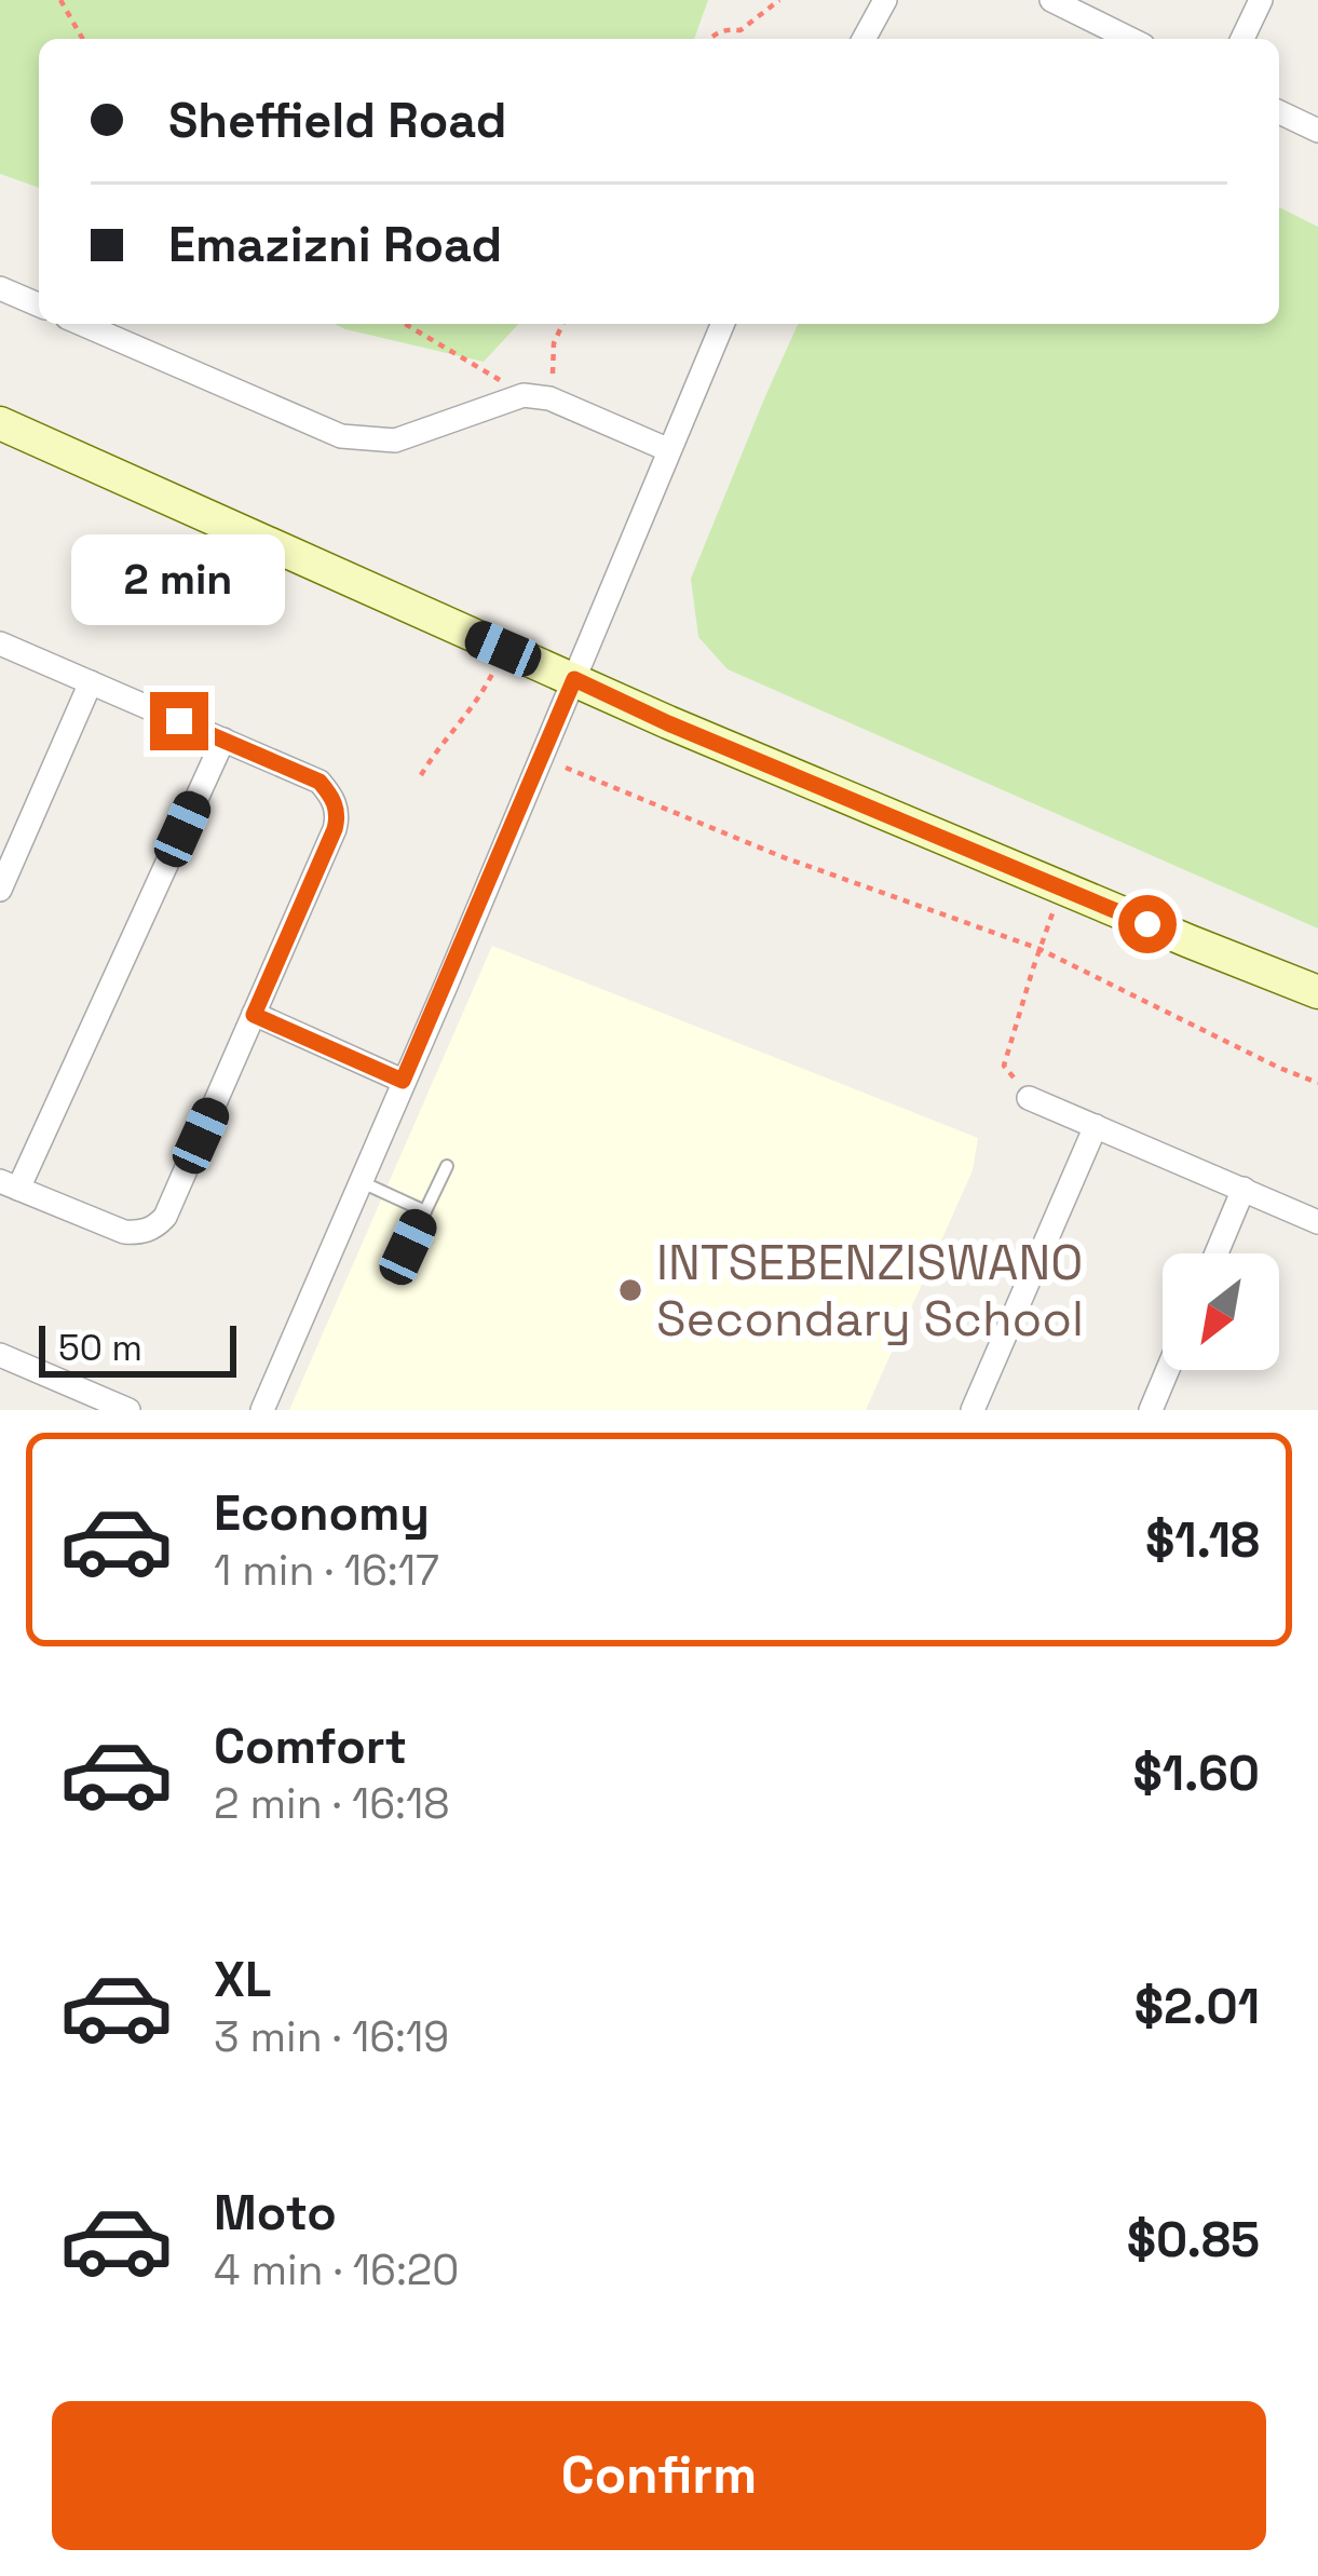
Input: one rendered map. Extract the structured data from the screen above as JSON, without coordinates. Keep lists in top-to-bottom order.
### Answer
{
  "places": ["INTSEBENZISWANO Secondary School"],
  "scale_bar": "50 m",
  "north": "bottom left",
  "page": {
    "banner": ["Sheffield Road", "Emazizni Road"],
    "bubble": "2 min",
    "scale": "50 m",
    "list": [
      {
        "name": "Economy",
        "note": "1 min · 16:17",
        "value": "$1.18"
      },
      {
        "name": "Comfort",
        "note": "2 min · 16:18",
        "value": "$1.60"
      },
      {
        "name": "XL",
        "note": "3 min · 16:19",
        "value": "$2.01"
      },
      {
        "name": "Moto",
        "note": "4 min · 16:20",
        "value": "$0.85"
      }
    ],
    "buttons": "Confirm"
  }
}
